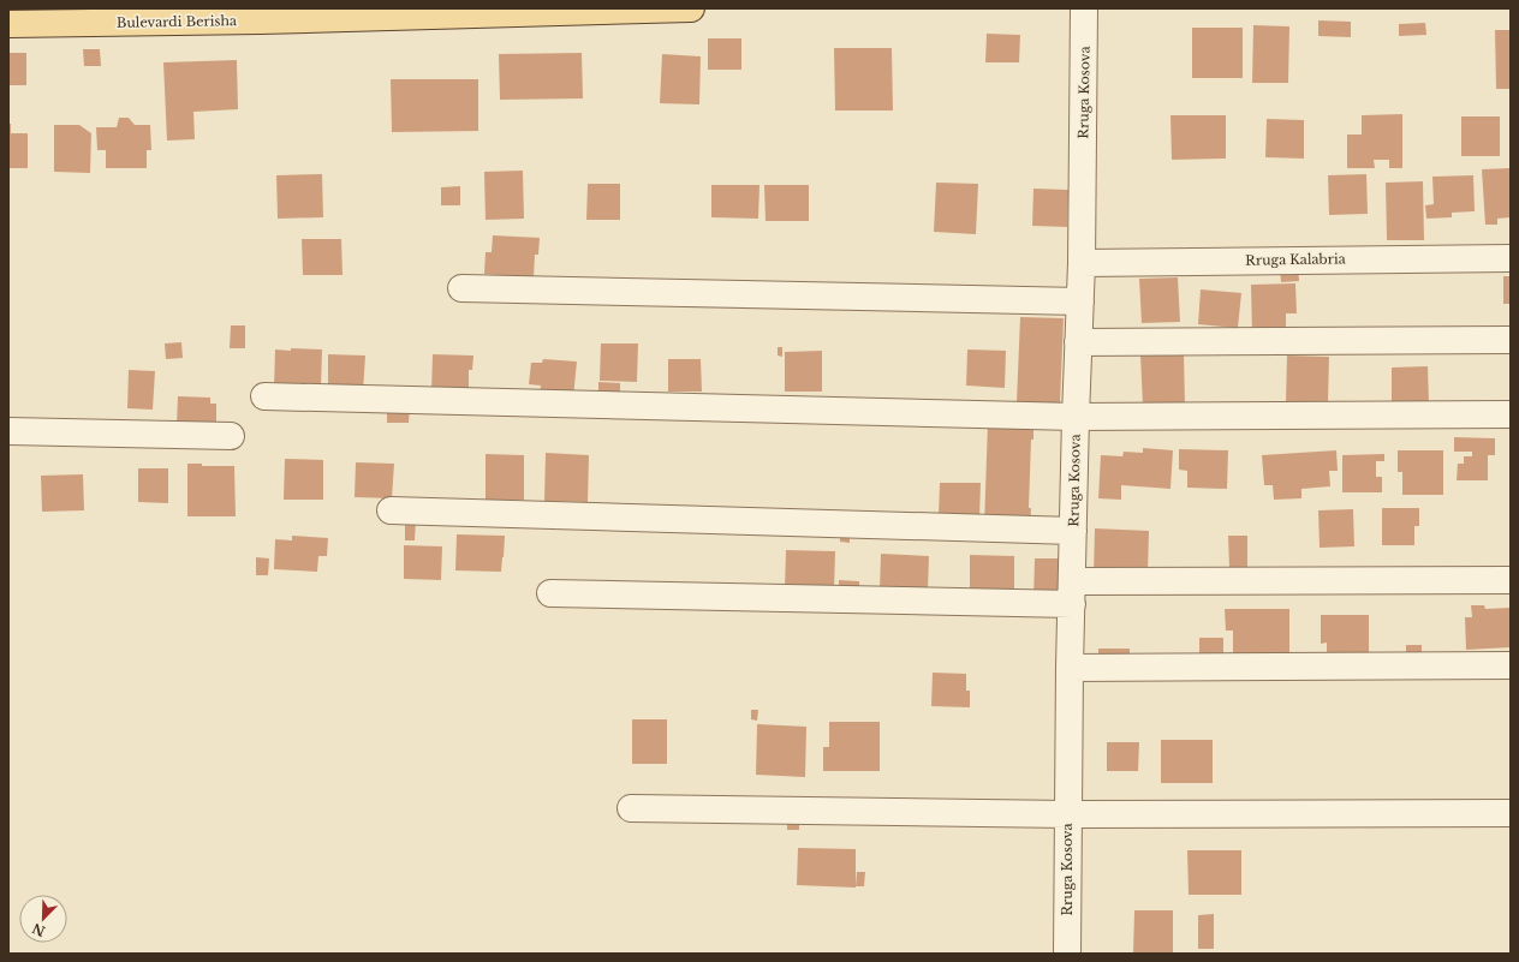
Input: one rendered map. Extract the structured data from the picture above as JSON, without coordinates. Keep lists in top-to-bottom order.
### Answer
{
  "streets": {
    "main road": ["Bulevardi Berisha"],
    "street": ["Rruga Kosova", "Rruga Kalabria"]
  },
  "crossings": [
    ["Rruga Kosova", "Rruga Kalabria"]
  ],
  "north": "bottom left"
}
